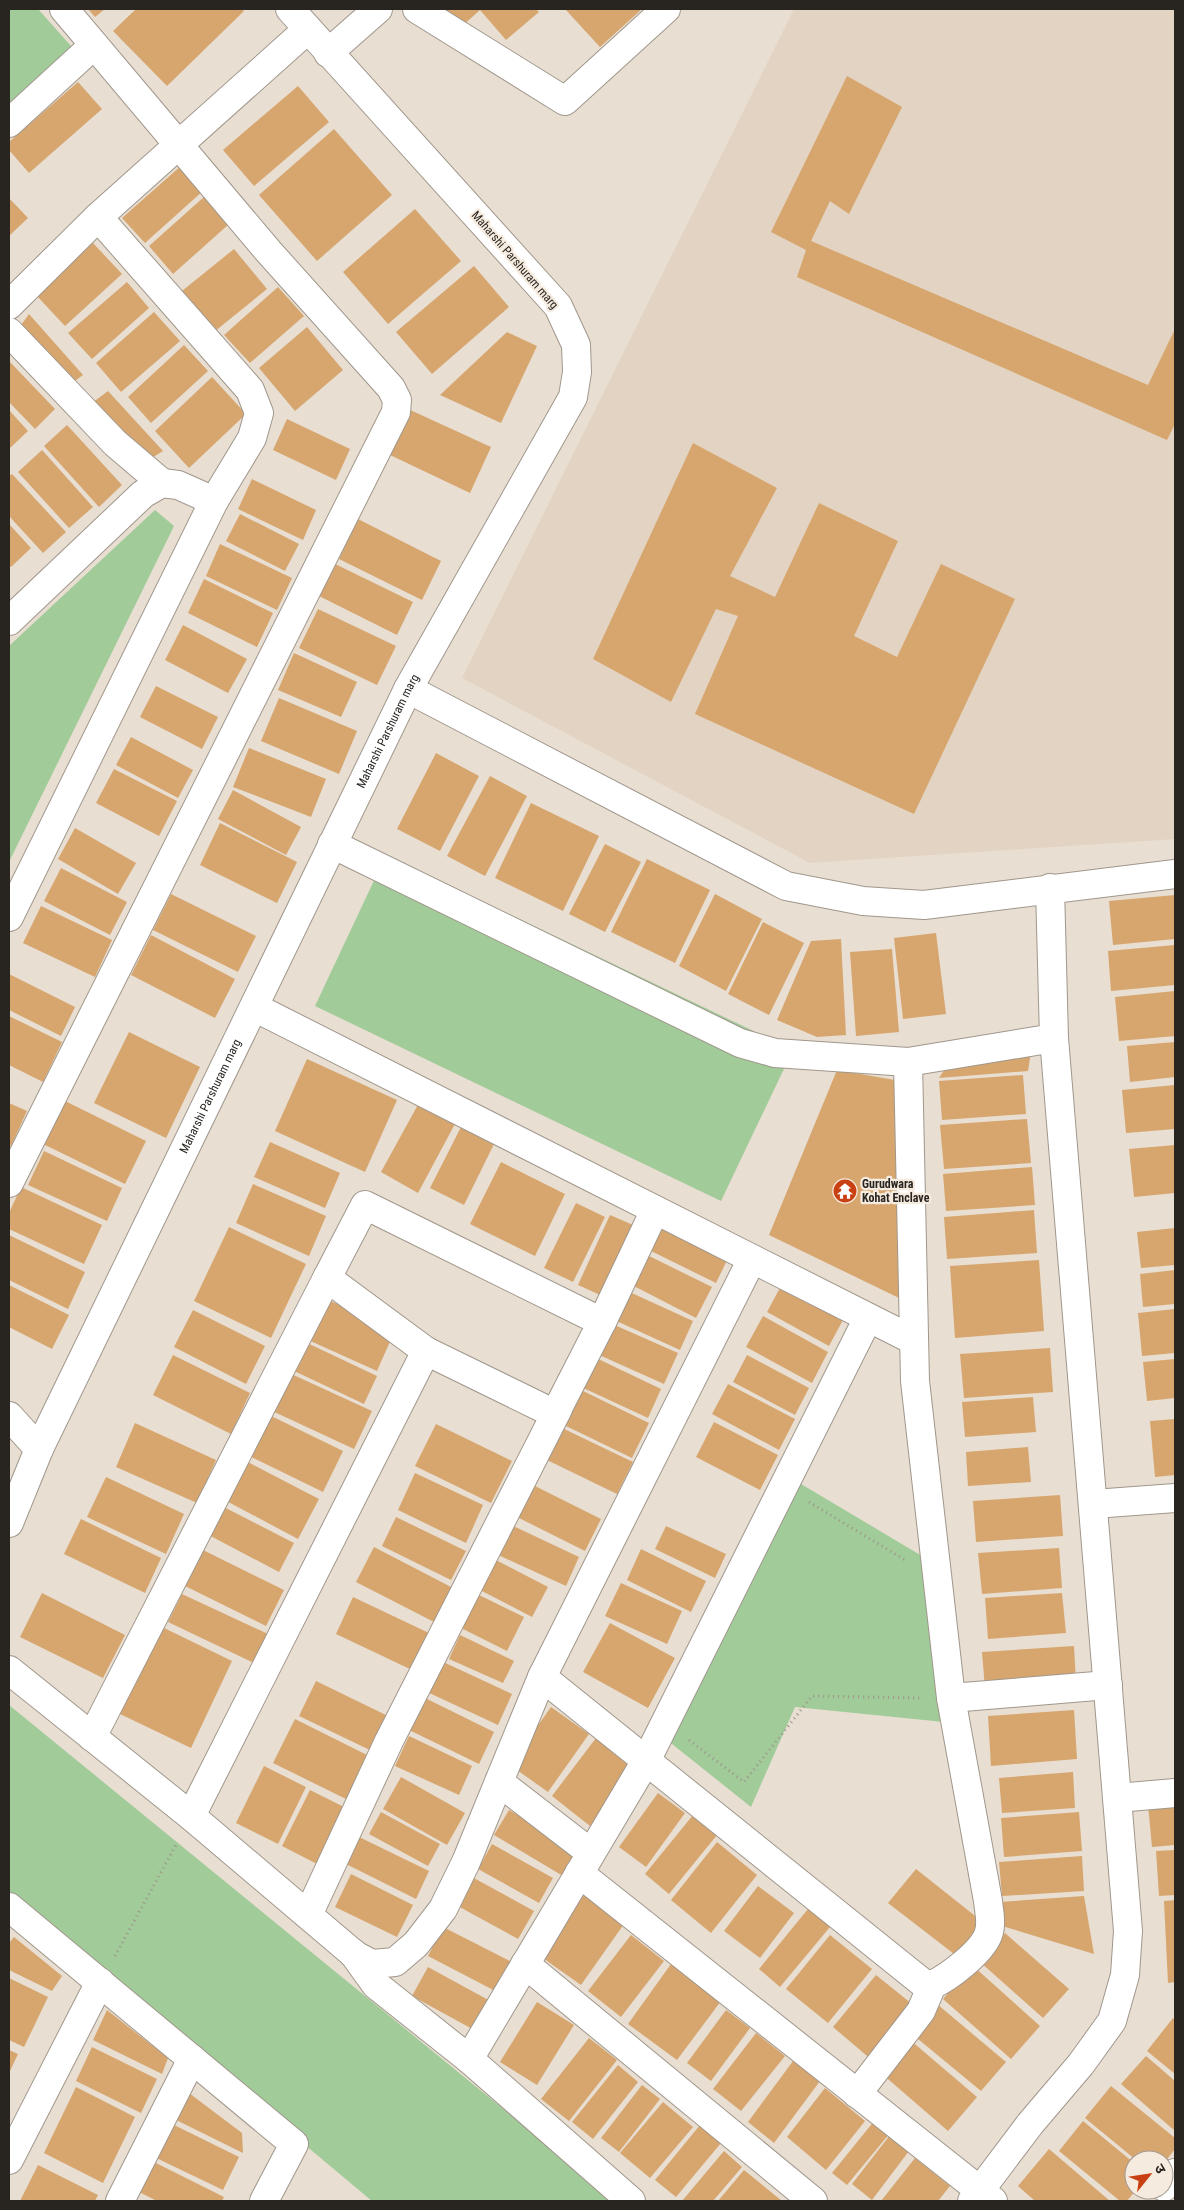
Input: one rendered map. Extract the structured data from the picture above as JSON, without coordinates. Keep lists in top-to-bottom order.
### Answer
{
  "streets": {
    "street": ["Maharshi Parshuram marg"]
  },
  "places": {
    "temple": ["Gurudwara Kohat Enclave"]
  },
  "north": "top right"
}
